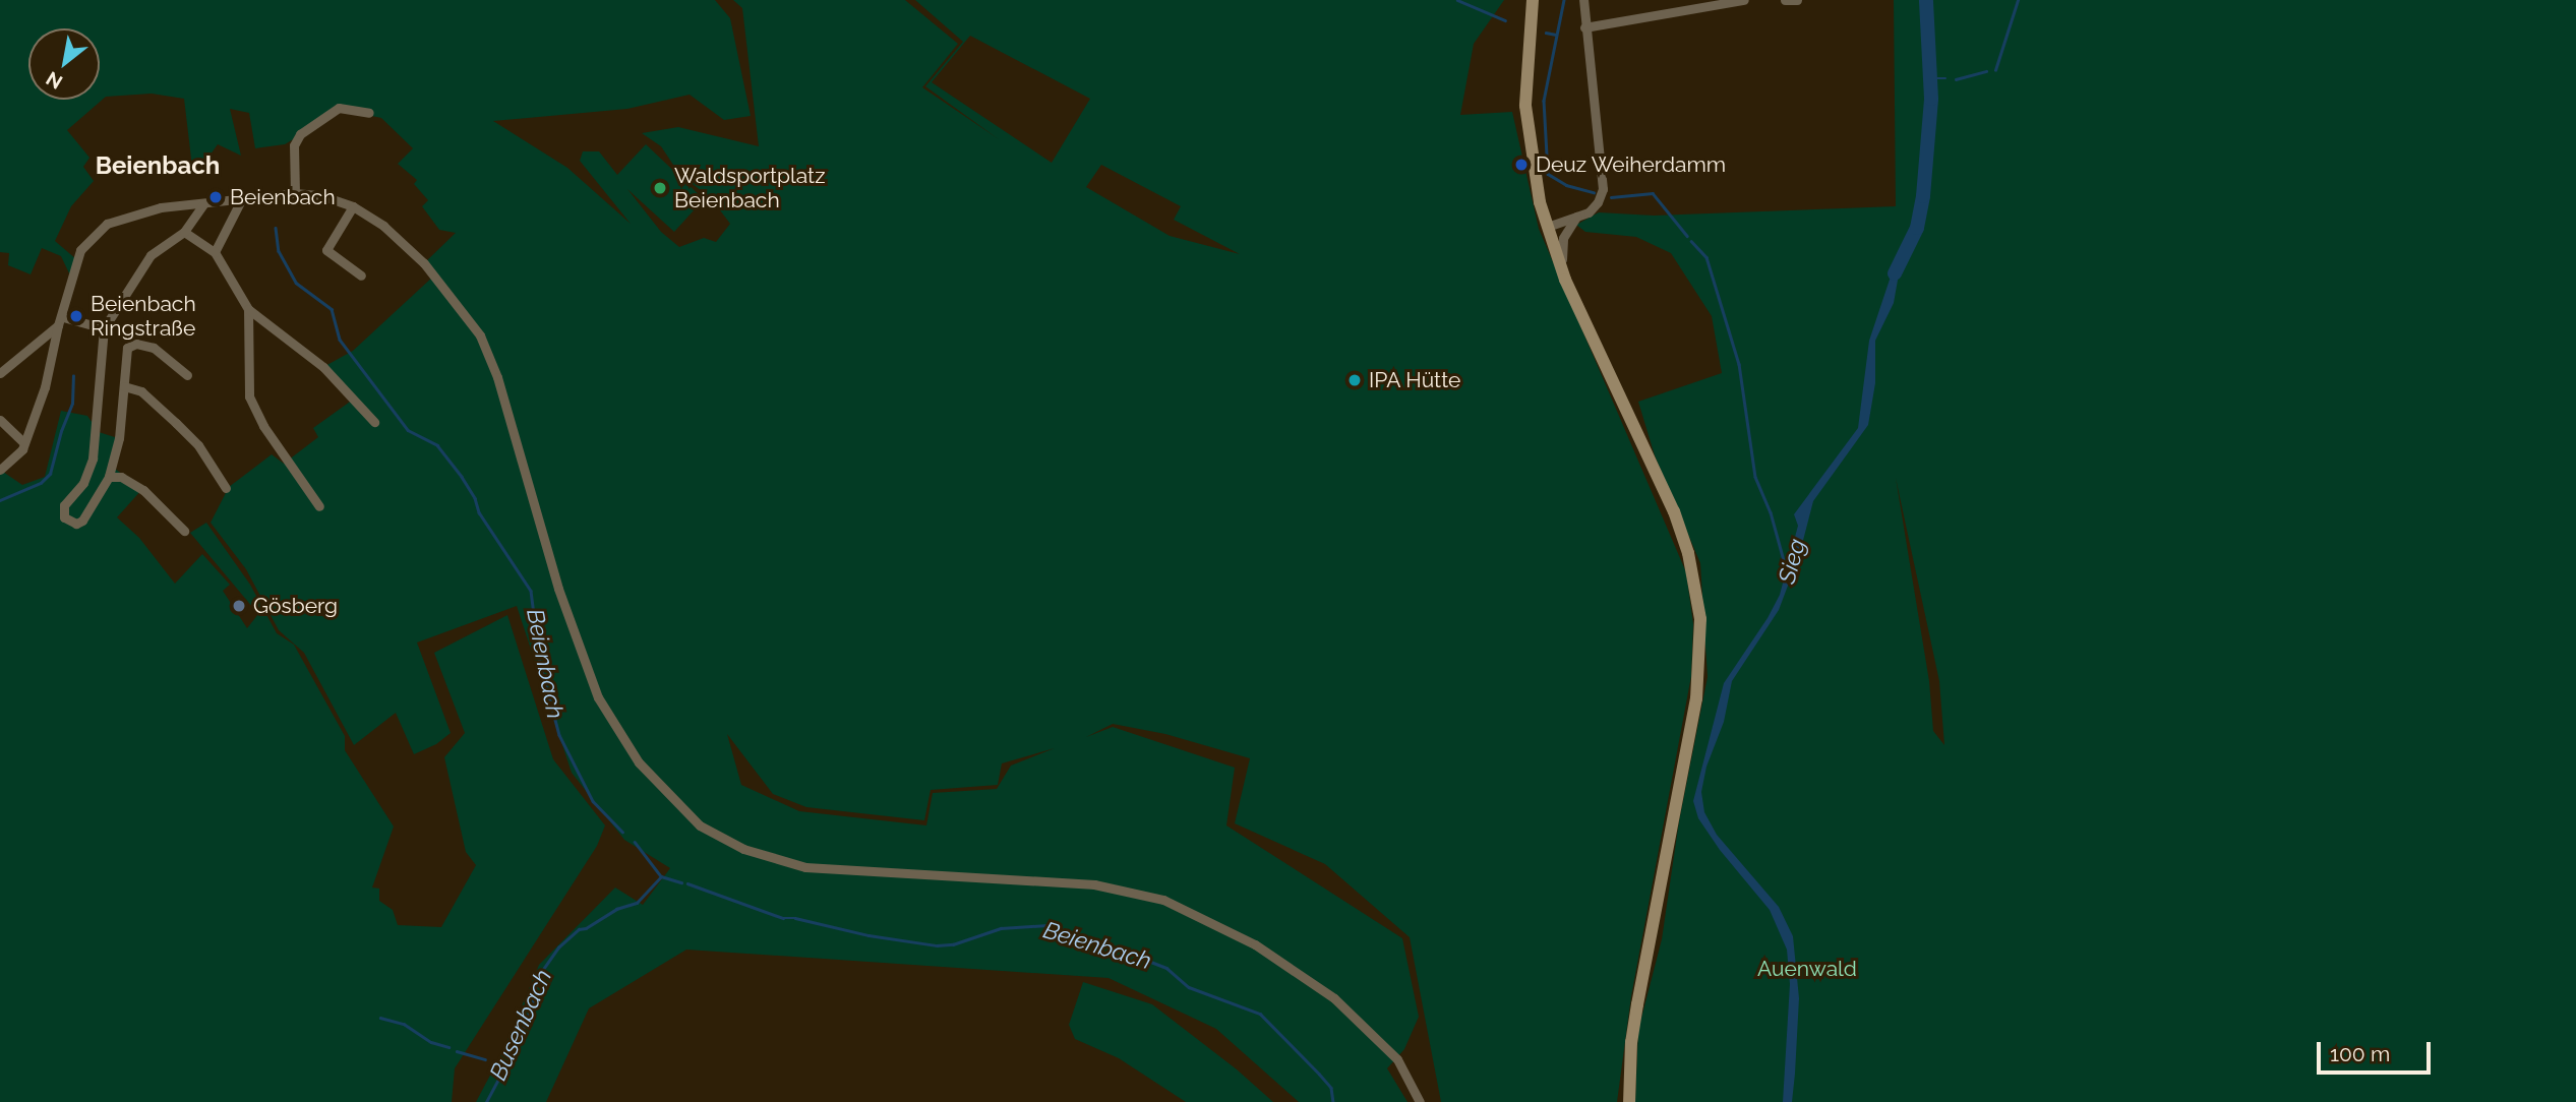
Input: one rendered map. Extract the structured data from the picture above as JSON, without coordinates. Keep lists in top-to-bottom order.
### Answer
{
  "districts": ["Beienbach"],
  "water": ["Sieg", "Beienbach", "Busenbach"],
  "parks": ["Auenwald"],
  "places": [
    "Deuz Weiherdamm",
    "Waldsportplatz Beienbach",
    "Beienbach",
    "Beienbach Ringstraße",
    "IPA Hütte",
    "Gösberg"
  ],
  "scale_bar": "100 m",
  "north": "bottom left"
}
